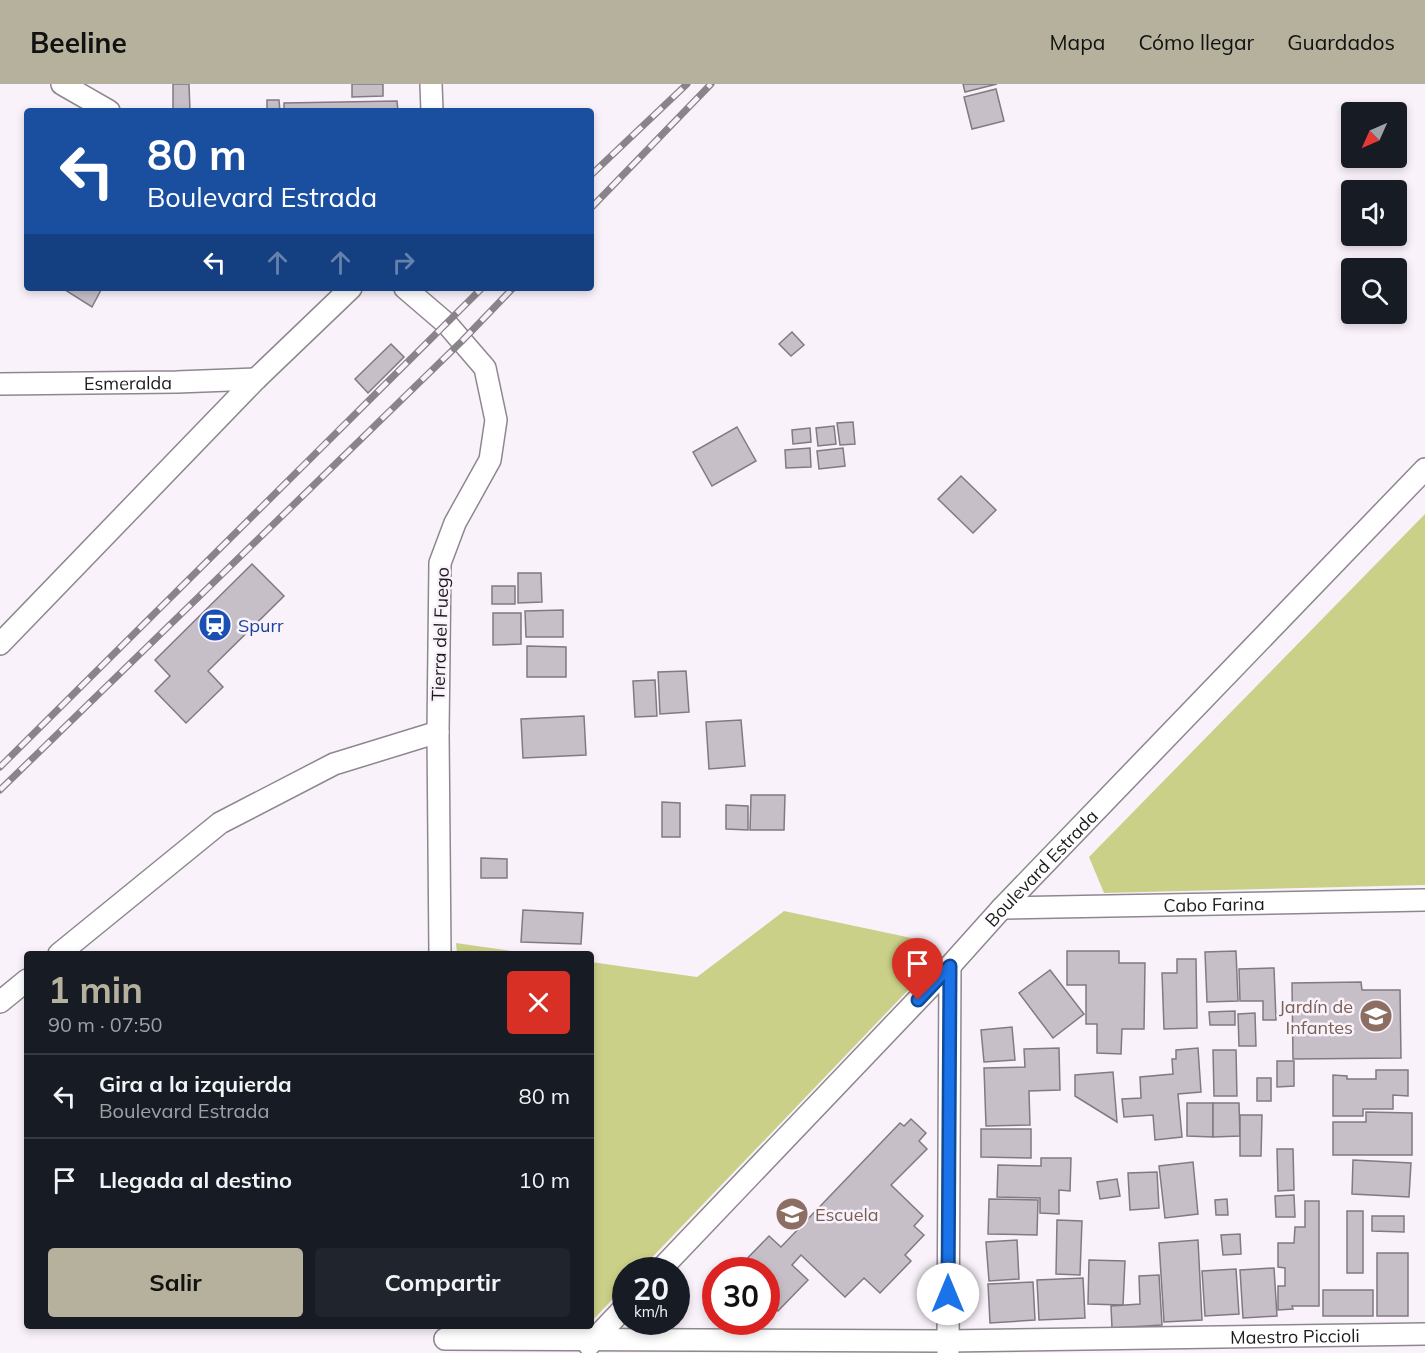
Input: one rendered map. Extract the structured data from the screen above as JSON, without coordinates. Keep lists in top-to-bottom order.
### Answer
{
  "streets": {
    "street": [
      "Esmeralda",
      "Tierra del Fuego",
      "Boulevard Estrada",
      "Cabo Farina",
      "Maestro Piccioli"
    ]
  },
  "crossings": [
    ["Boulevard Estrada", "Cabo Farina"]
  ],
  "places": {
    "station": ["Spurr"],
    "school or university": ["Jardín de Infantes", "Escuela"]
  },
  "north": "bottom left",
  "page": {
    "header": "Beeline",
    "nav": ["Mapa", "Cómo llegar", "Guardados"],
    "turn": ["80 m", "Boulevard Estrada"],
    "heading": ["1 min", "90 m · 07:50"],
    "list": [
      {
        "name": "Gira a la izquierda",
        "note": "Boulevard Estrada",
        "value": "80 m"
      },
      {
        "name": "Llegada al destino",
        "value": "10 m"
      }
    ],
    "buttons": ["Salir", "Compartir"],
    "speed": "20 km/h",
    "limit": "30"
  }
}
